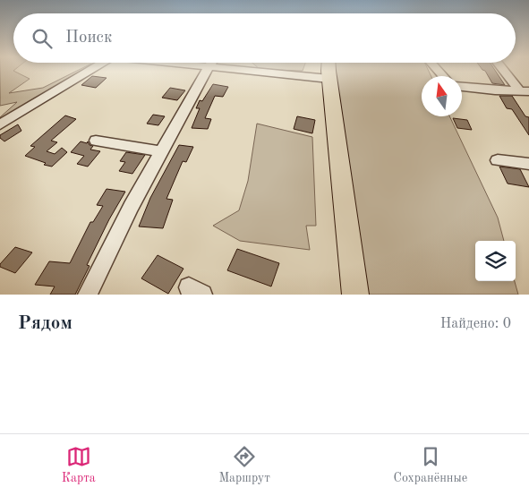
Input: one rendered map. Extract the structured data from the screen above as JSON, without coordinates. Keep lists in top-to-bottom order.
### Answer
{
  "north": "top",
  "page": {
    "search": "Поиск",
    "heading": ["Рядом", "Найдено: 0"],
    "nav": ["Карта", "Маршрут", "Сохранённые"]
  }
}
